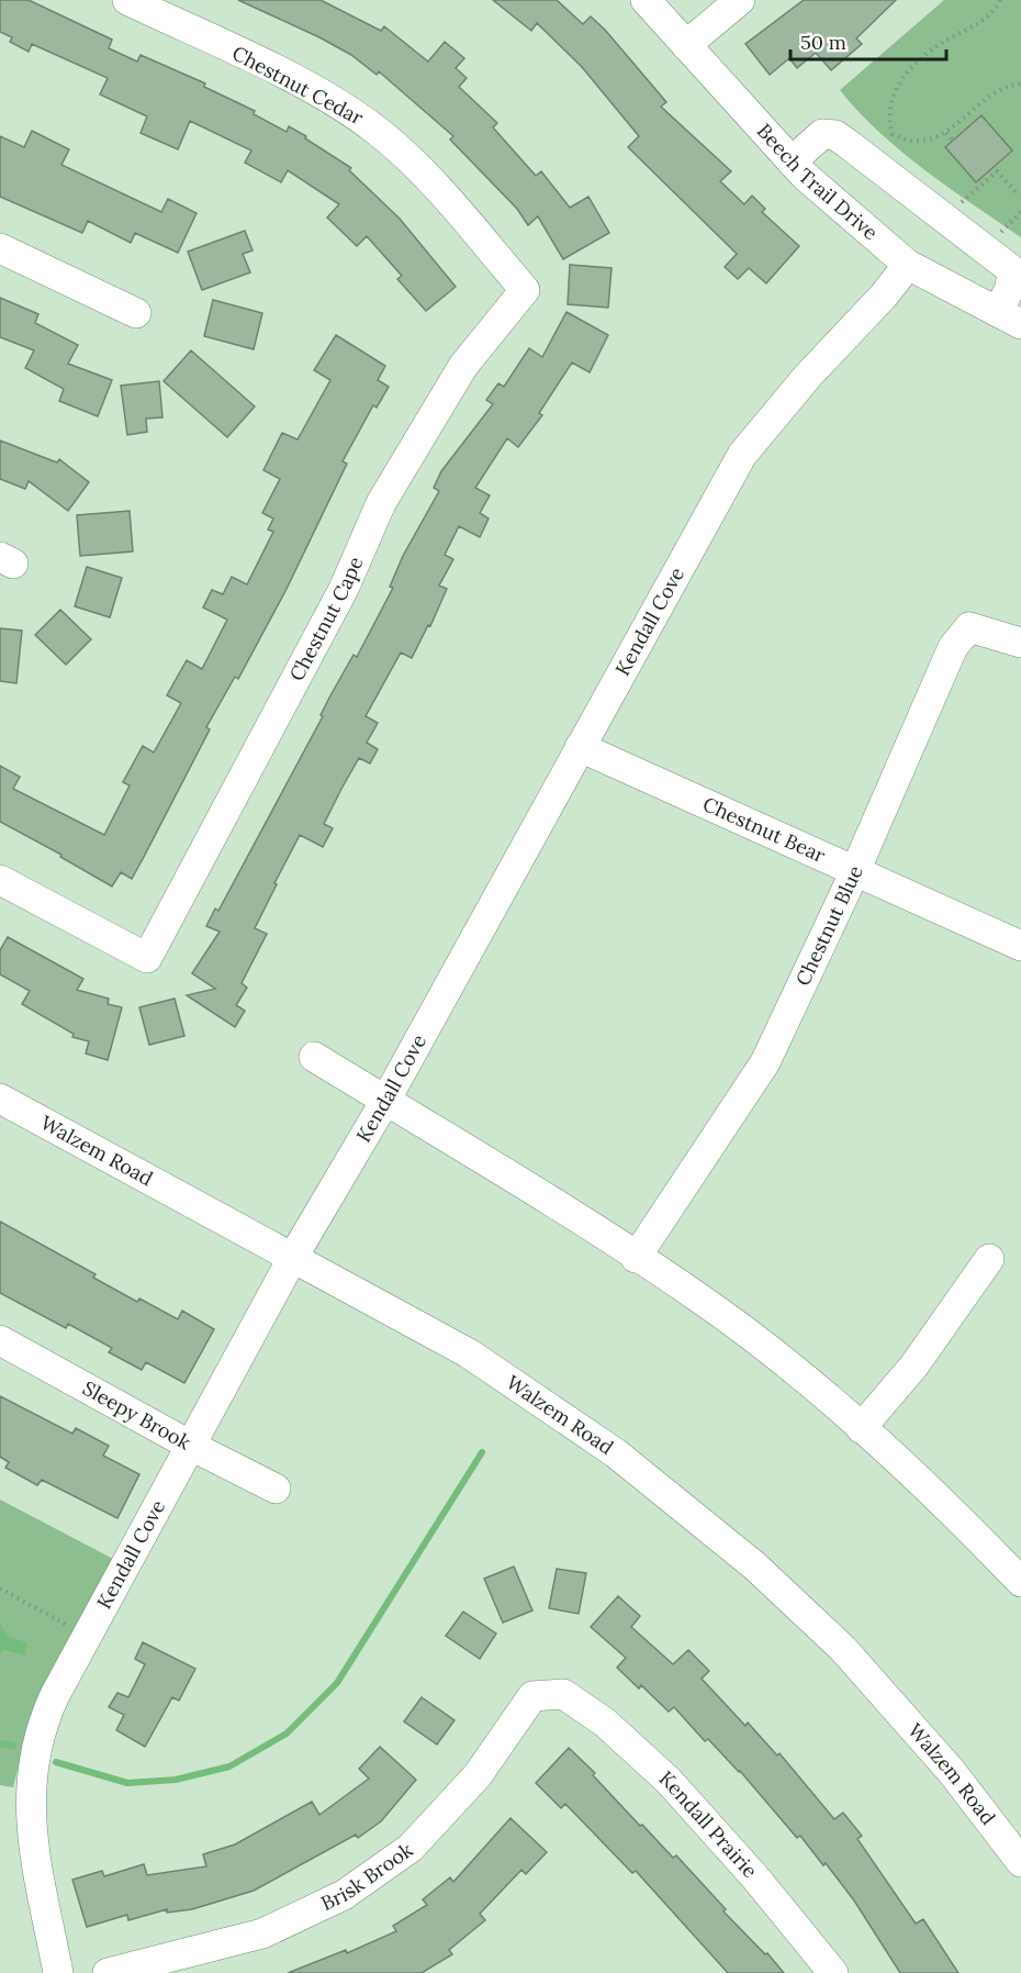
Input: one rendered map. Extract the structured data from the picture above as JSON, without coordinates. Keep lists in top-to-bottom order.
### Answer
{
  "streets": {
    "street": [
      "Chestnut Cedar",
      "Beech Trail Drive",
      "Chestnut Cape",
      "Kendall Cove",
      "Chestnut Bear",
      "Chestnut Blue",
      "Walzem Road",
      "Sleepy Brook",
      "Kendall Prairie",
      "Brisk Brook"
    ]
  },
  "crossings": [
    ["Chestnut Cedar", "Chestnut Cape"],
    ["Beech Trail Drive", "Kendall Cove"],
    ["Kendall Cove", "Chestnut Bear"],
    ["Kendall Cove", "Walzem Road"],
    ["Kendall Cove", "Sleepy Brook"],
    ["Chestnut Bear", "Chestnut Blue"],
    ["Kendall Prairie", "Brisk Brook"]
  ],
  "scale_bar": "50 m"
}
